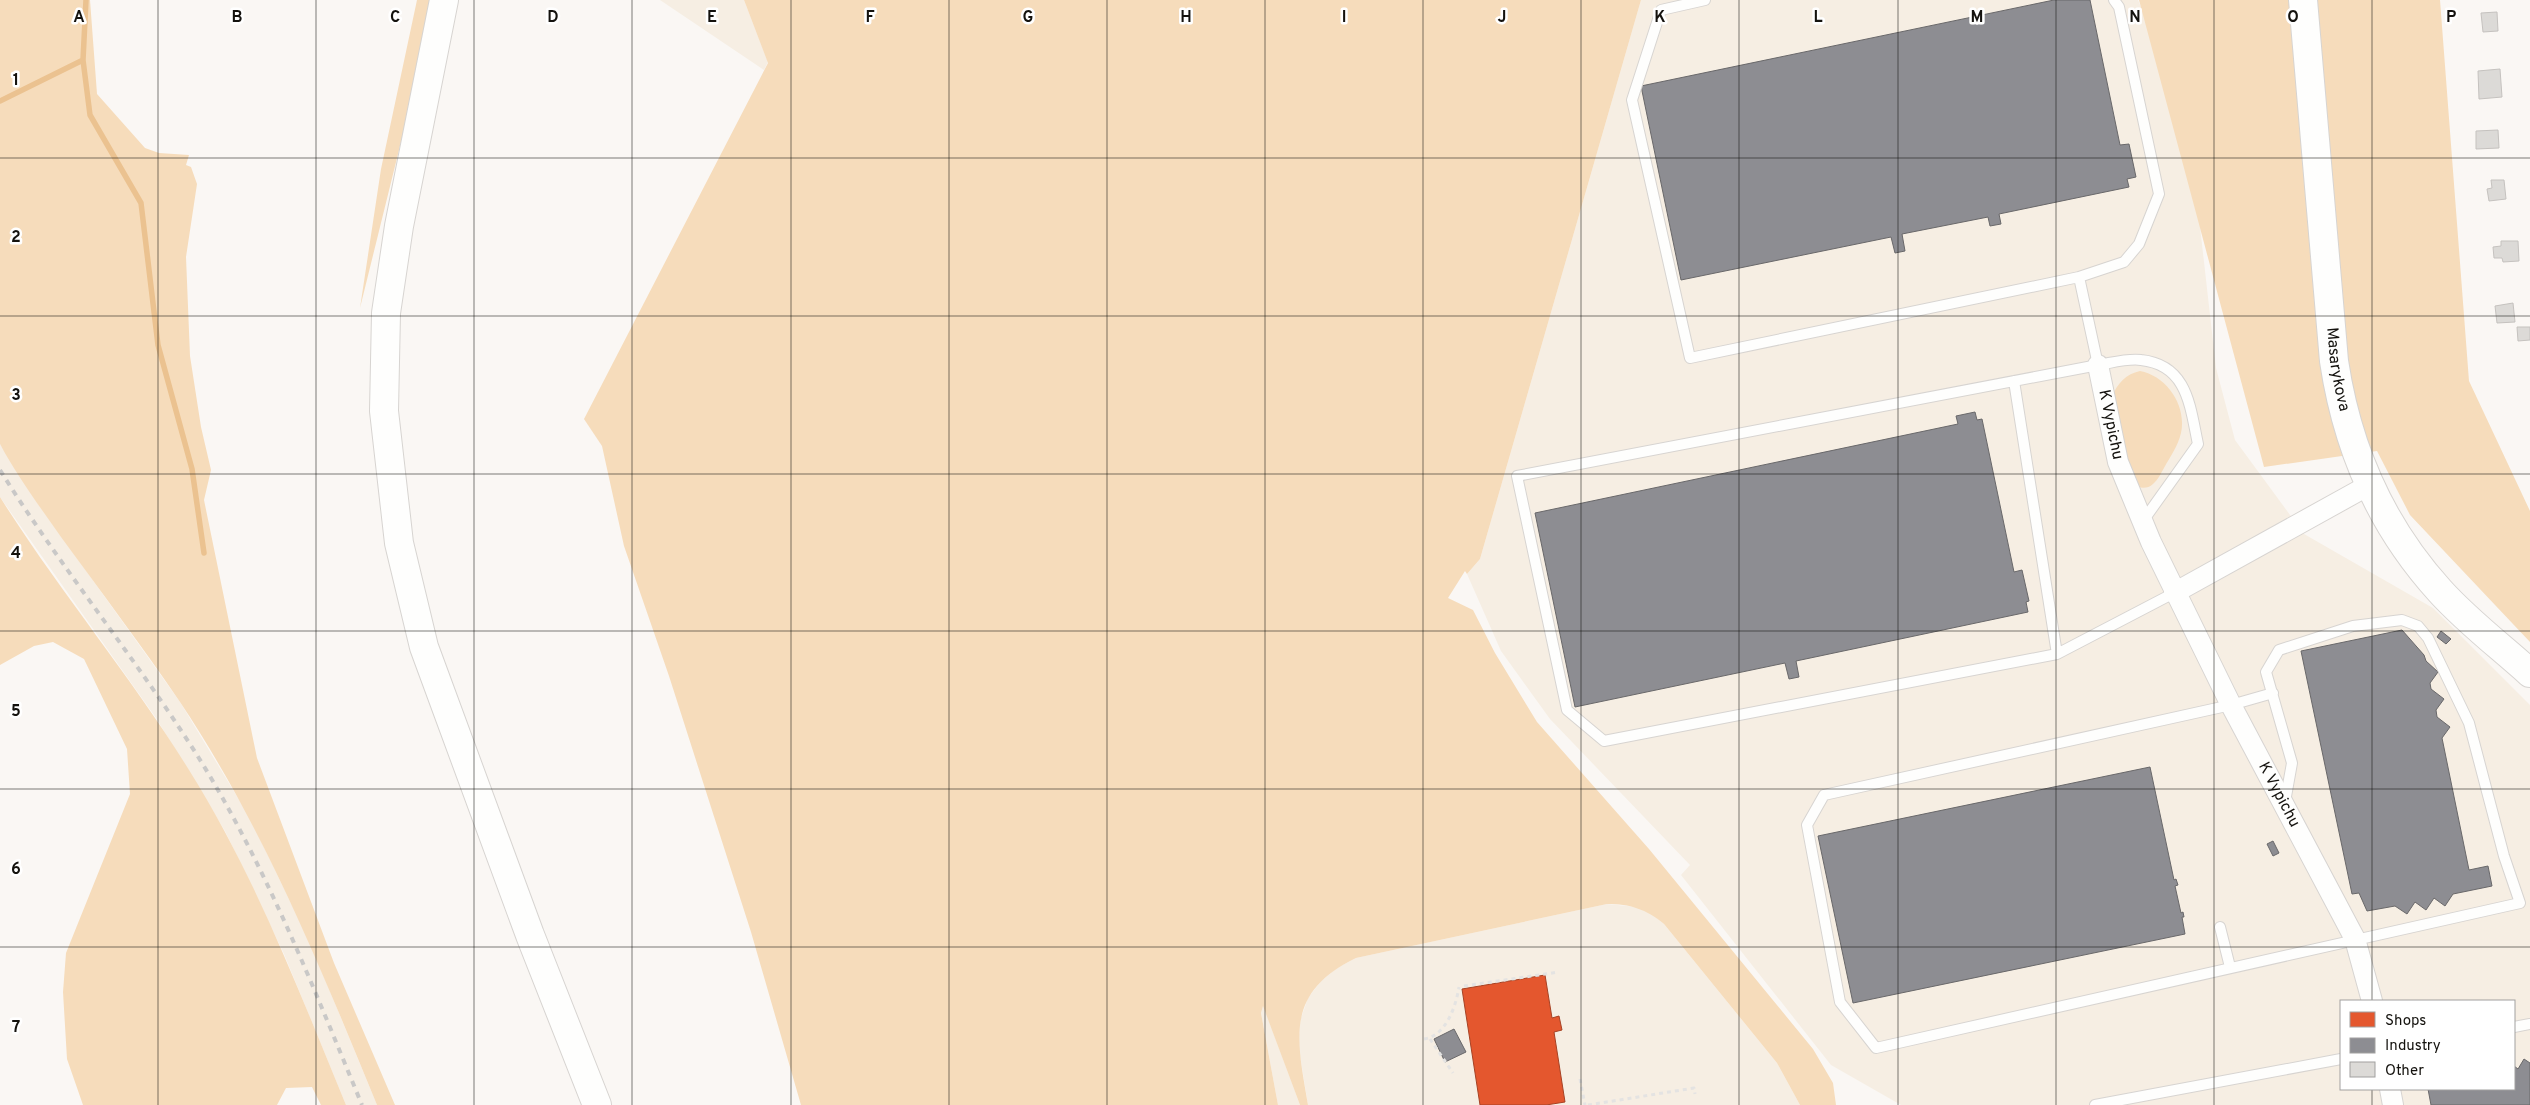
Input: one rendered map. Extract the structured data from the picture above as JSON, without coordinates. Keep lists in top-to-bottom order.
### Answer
{
  "streets": {
    "street": ["Masarykova", "K Vypichu"]
  },
  "legend": ["Shops", "Industry", "Other"],
  "grid": {
    "columns": [
      "A",
      "B",
      "C",
      "D",
      "E",
      "F",
      "G",
      "H",
      "I",
      "J",
      "K",
      "L",
      "M",
      "N",
      "O",
      "P"
    ],
    "rows": [
      "1",
      "2",
      "3",
      "4",
      "5",
      "6",
      "7"
    ]
  }
}
